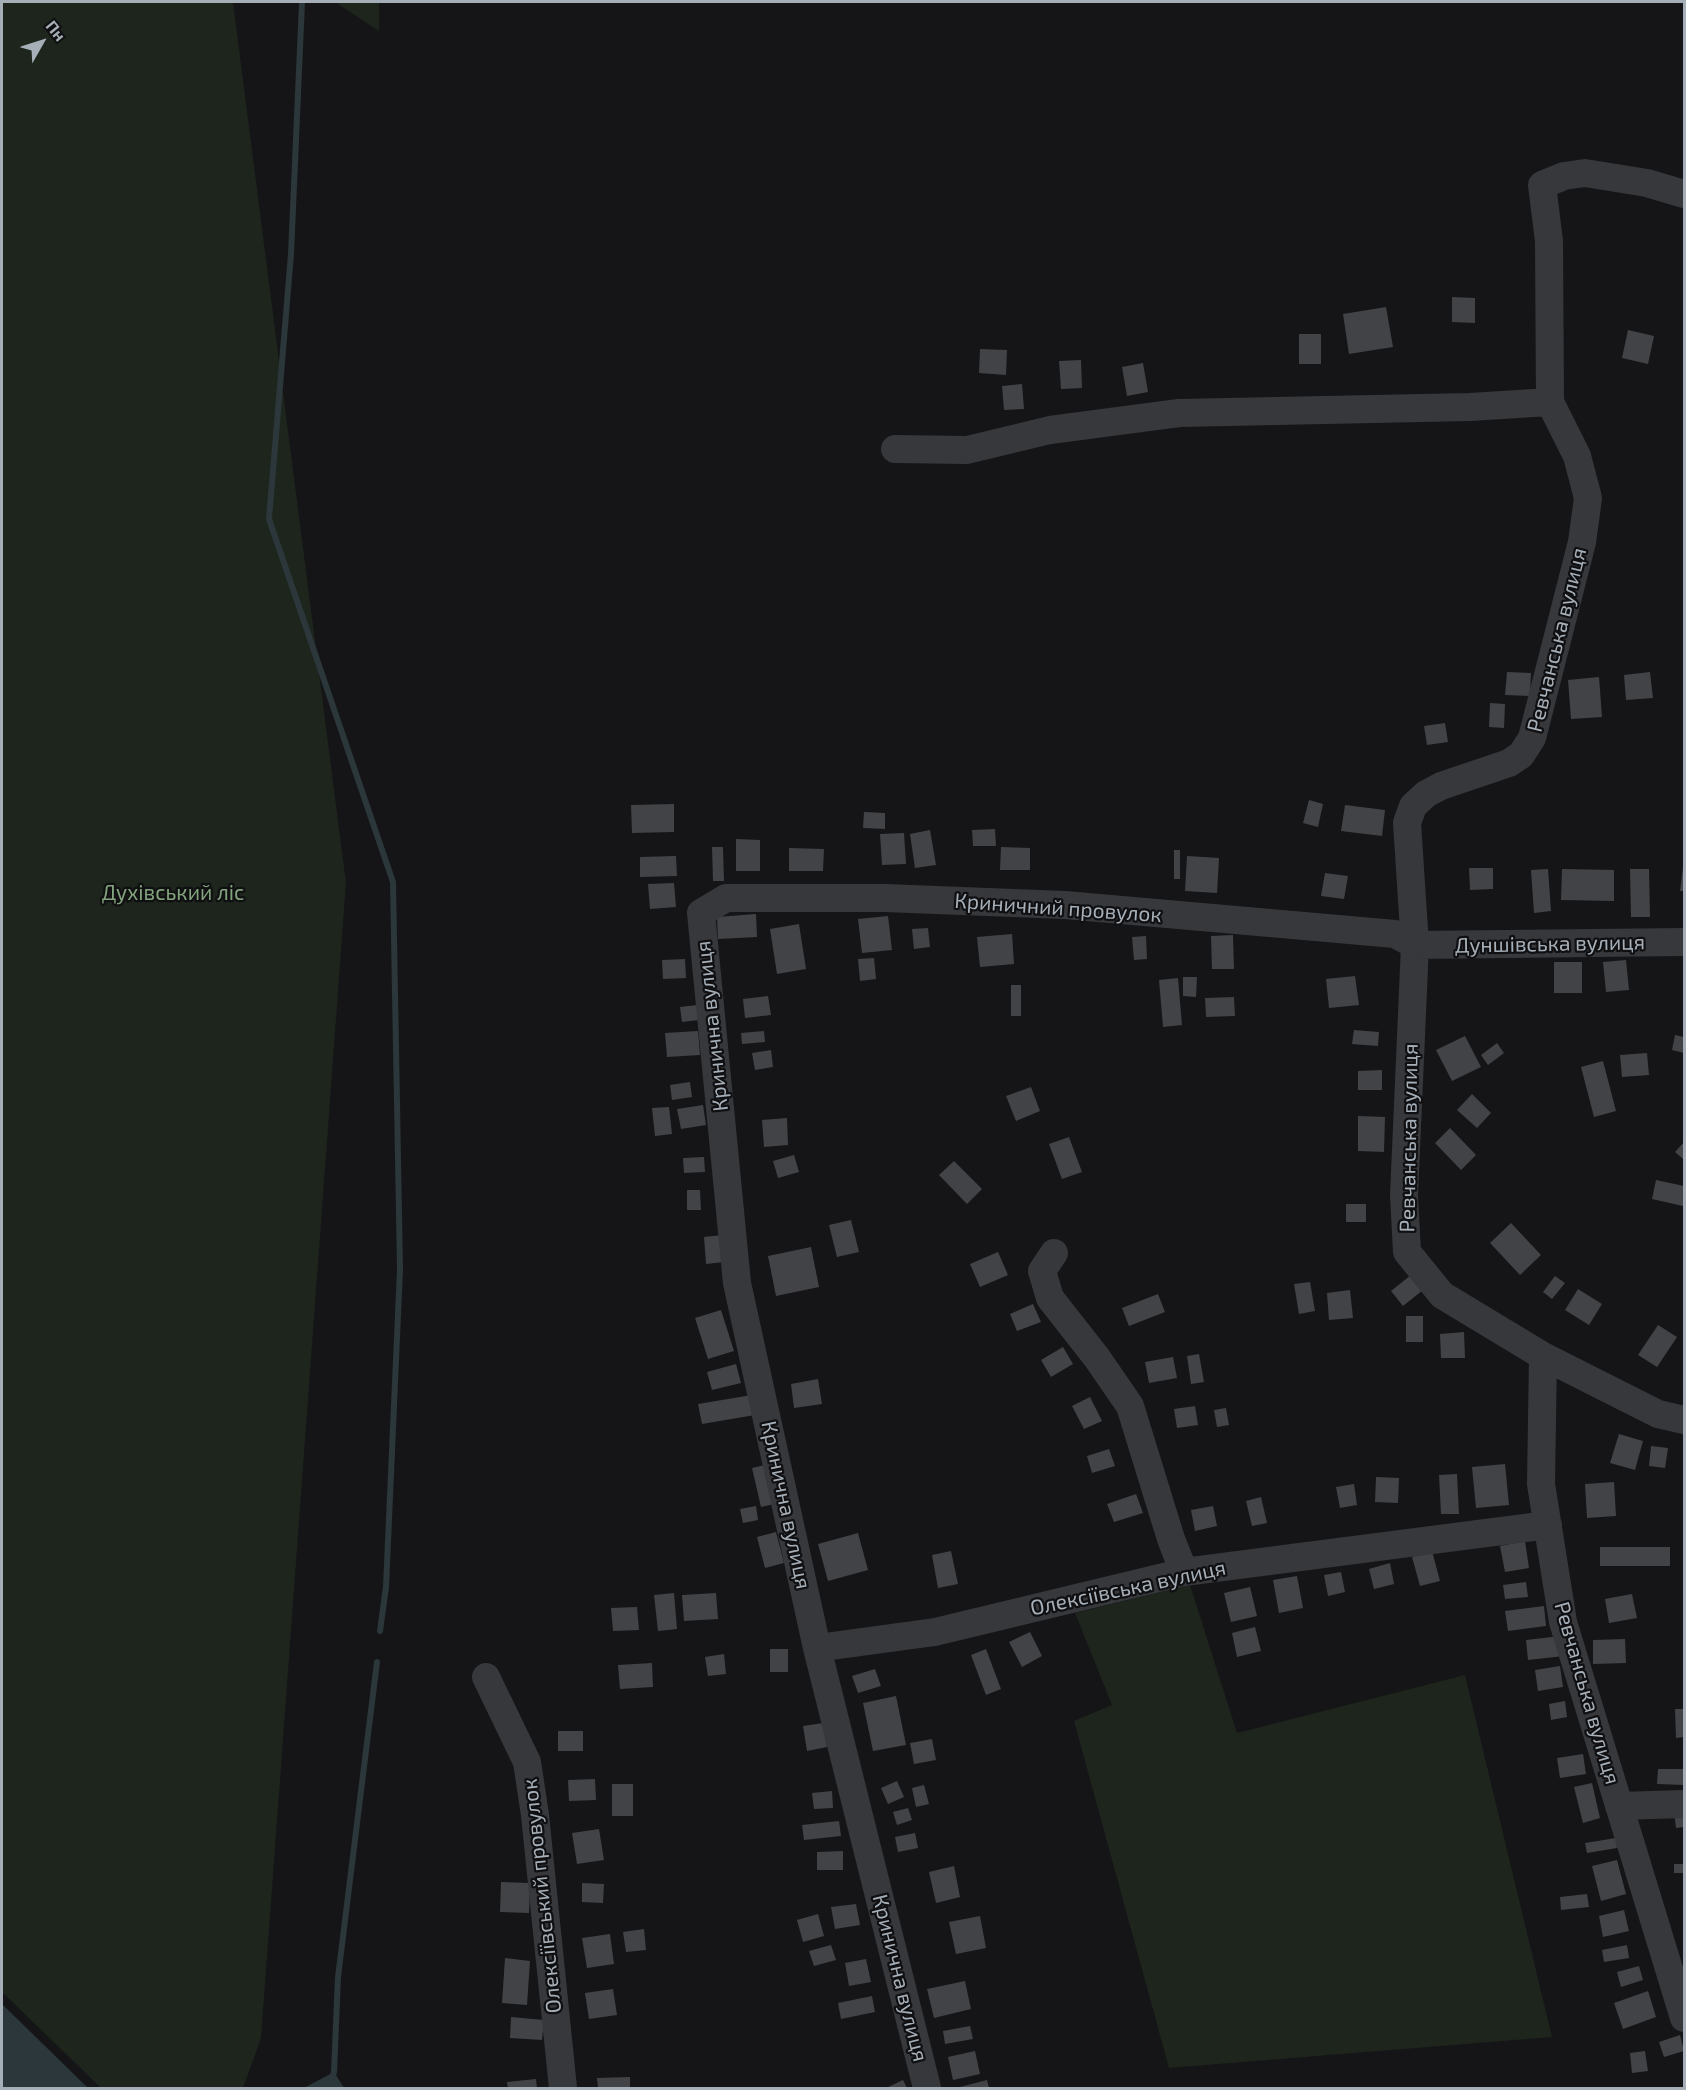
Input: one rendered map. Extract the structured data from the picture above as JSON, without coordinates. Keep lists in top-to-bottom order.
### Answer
{
  "streets": {
    "street": [
      "Ревчанська вулиця",
      "Криничний провулок",
      "Дуншівська вулиця",
      "Кринична вулиця",
      "Олексіївська вулиця",
      "Олексіївський провулок"
    ]
  },
  "crossings": [
    ["Ревчанська вулиця", "Криничний провулок"],
    ["Ревчанська вулиця", "Дуншівська вулиця"],
    ["Ревчанська вулиця", "Олексіївська вулиця"],
    ["Криничний провулок", "Дуншівська вулиця"],
    ["Криничний провулок", "Кринична вулиця"],
    ["Кринична вулиця", "Олексіївська вулиця"]
  ],
  "parks": ["Духівський ліс"],
  "north": "top right"
}
